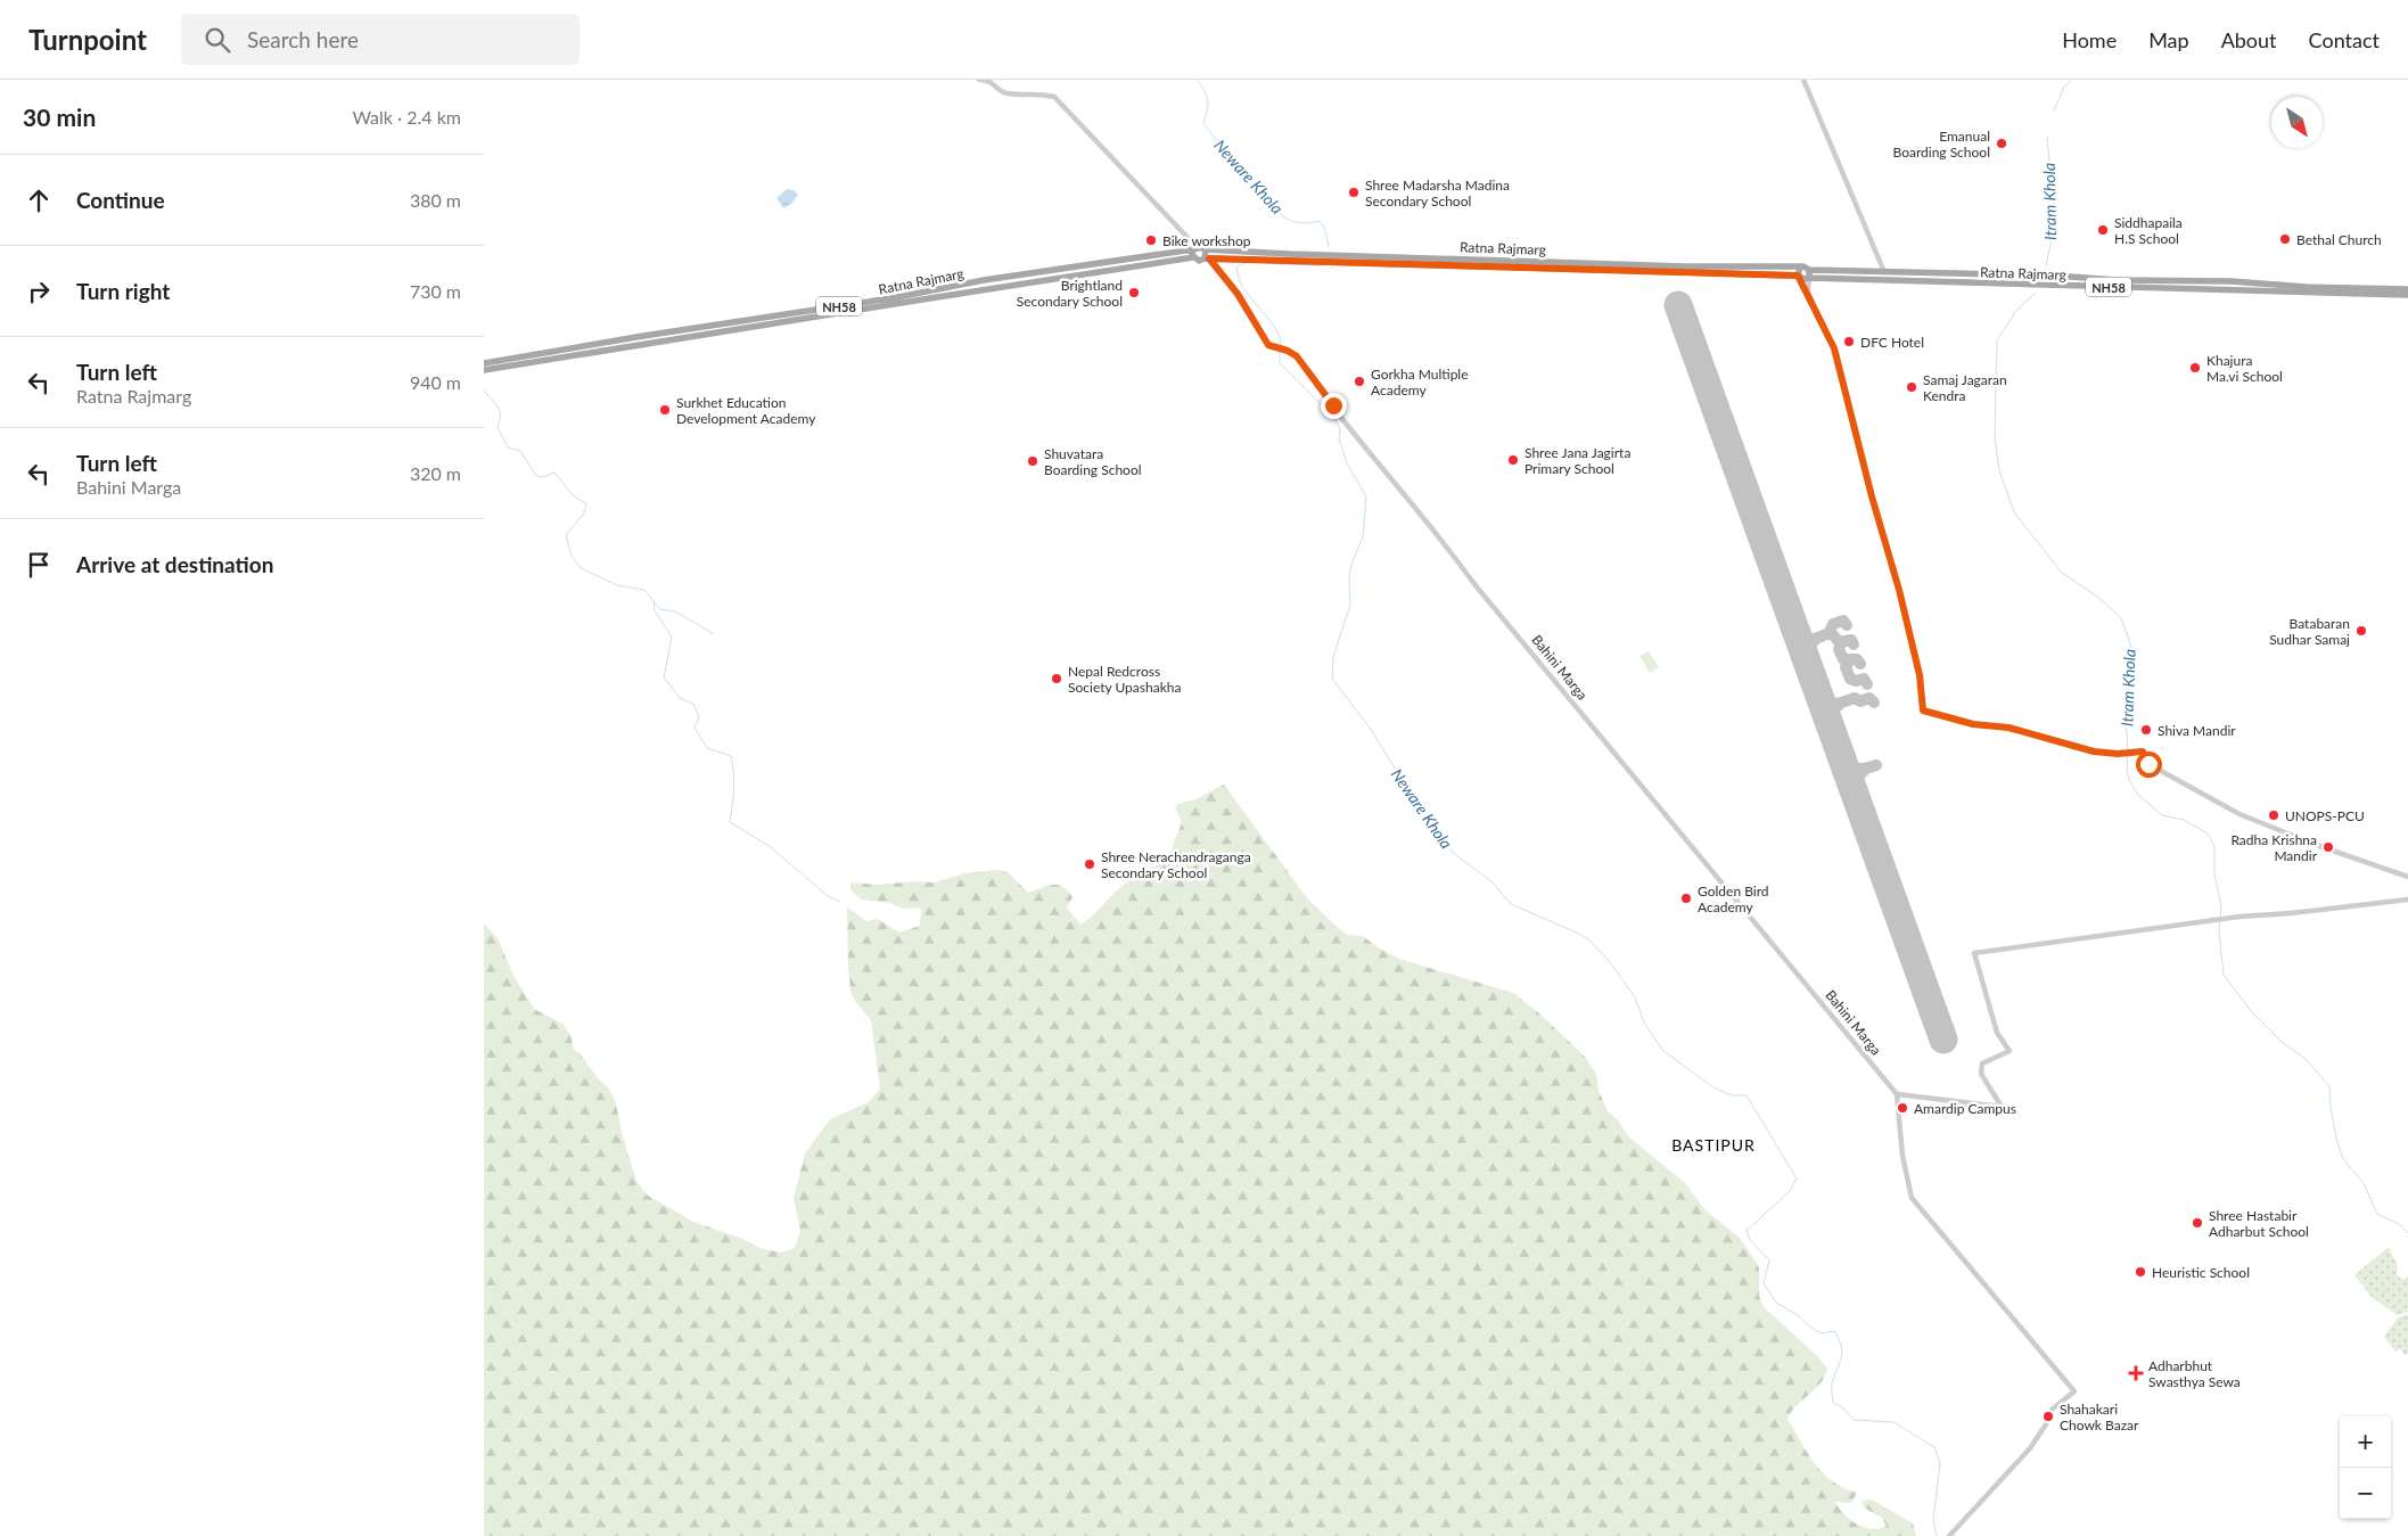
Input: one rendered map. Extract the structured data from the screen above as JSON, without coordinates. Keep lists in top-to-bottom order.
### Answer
{
  "streets": {
    "main road": ["Ratna Rajmarg", "NH58"],
    "street": ["Bahini Marga"]
  },
  "crossings": [
    ["Ratna Rajmarg", "Bahini Marga"]
  ],
  "districts": ["BASTIPUR"],
  "water": ["Neware Khola", "Itram Khola"],
  "places": {
    "other": [
      "Emanual Boarding School",
      "Shree Madarsha Madina Secondary School",
      "Siddhapaila H.S School",
      "Bethal Church",
      "Bike workshop",
      "Brightland Secondary School",
      "DFC Hotel",
      "Khajura Ma.vi School",
      "Gorkha Multiple Academy",
      "Samaj Jagaran Kendra",
      "Surkhet Education Development Academy",
      "Shree Jana Jagirta Primary School",
      "Shuvatara Boarding School",
      "Batabaran Sudhar Samaj",
      "Nepal Redcross Society Upashakha",
      "Shiva Mandir",
      "UNOPS-PCU",
      "Radha Krishna Mandir",
      "Shree Nerachandraganga Secondary School",
      "Golden Bird Academy",
      "Amardip Campus",
      "Shree Hastabir Adharbut School",
      "Heuristic School",
      "Shahakari Chowk Bazar"
    ],
    "health": ["Adharbhut Swasthya Sewa"]
  },
  "north": "bottom right",
  "page": {
    "header": "Turnpoint",
    "search": "Search here",
    "nav": [
      "Home",
      "Map",
      "About",
      "Contact"
    ],
    "heading": ["30 min", "Walk · 2.4 km"],
    "list": [
      ["Continue", "380 m"],
      ["Turn right", "730 m"],
      ["Turn left", "Ratna Rajmarg", "940 m"],
      ["Turn left", "Bahini Marga", "320 m"],
      "Arrive at destination"
    ],
    "map_buttons": ["+", "−"]
  }
}
